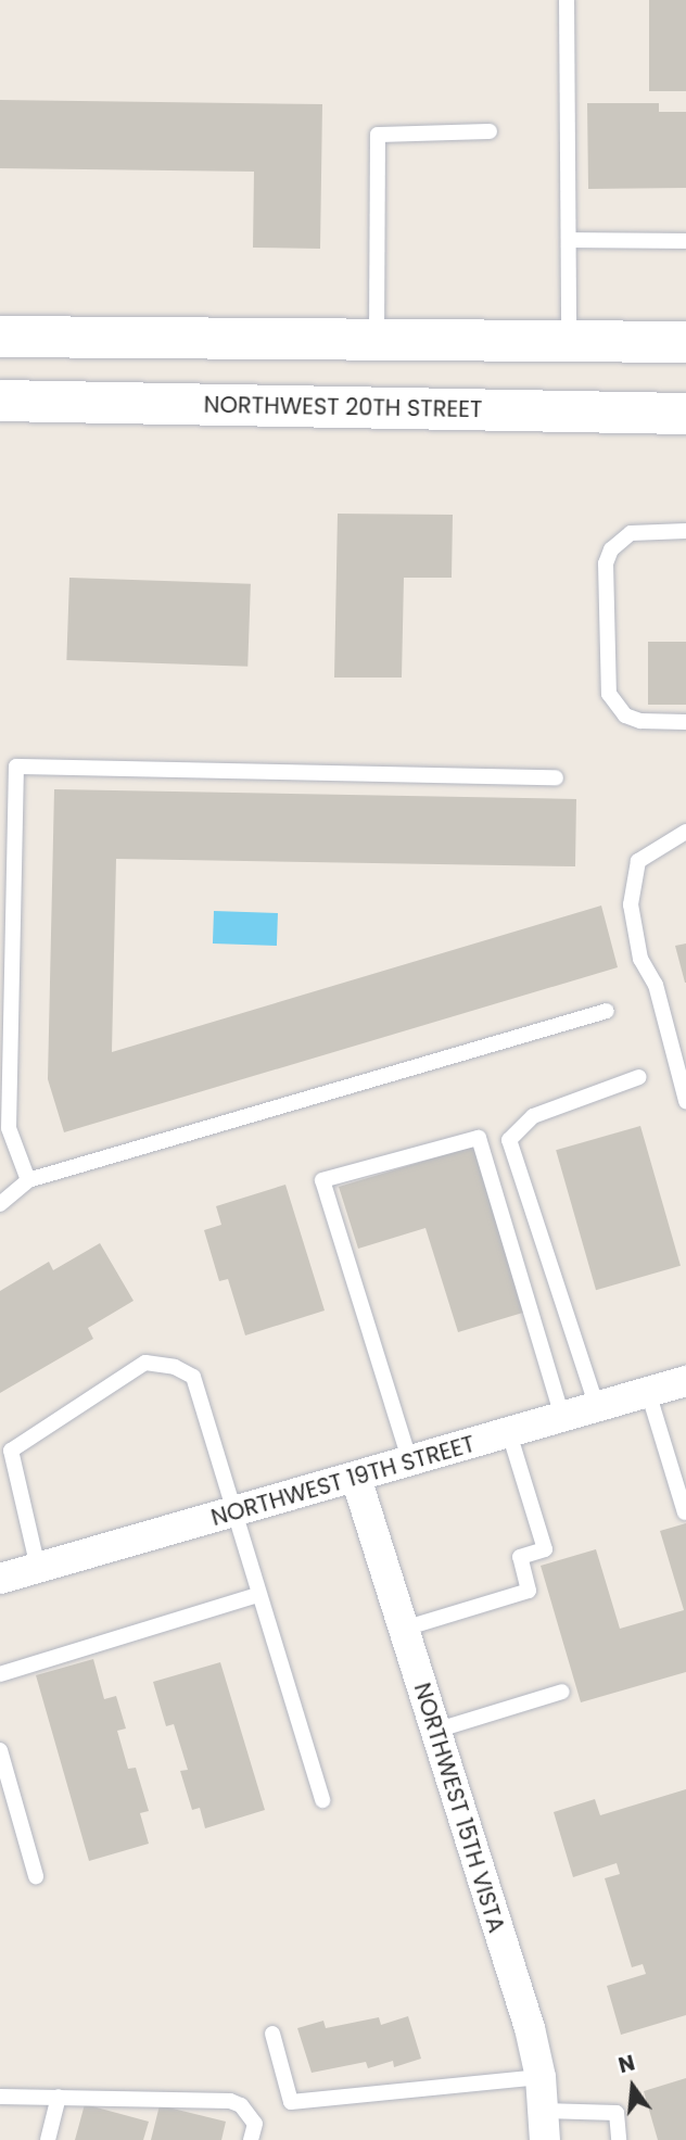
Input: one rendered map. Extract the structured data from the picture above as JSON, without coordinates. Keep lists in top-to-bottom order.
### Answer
{
  "streets": {
    "street": ["NORTHWEST 20TH STREET", "NORTHWEST 19TH STREET", "NORTHWEST 15TH VISTA"]
  },
  "crossings": [
    ["NORTHWEST 19TH STREET", "NORTHWEST 15TH VISTA"]
  ],
  "north": "top"
}
